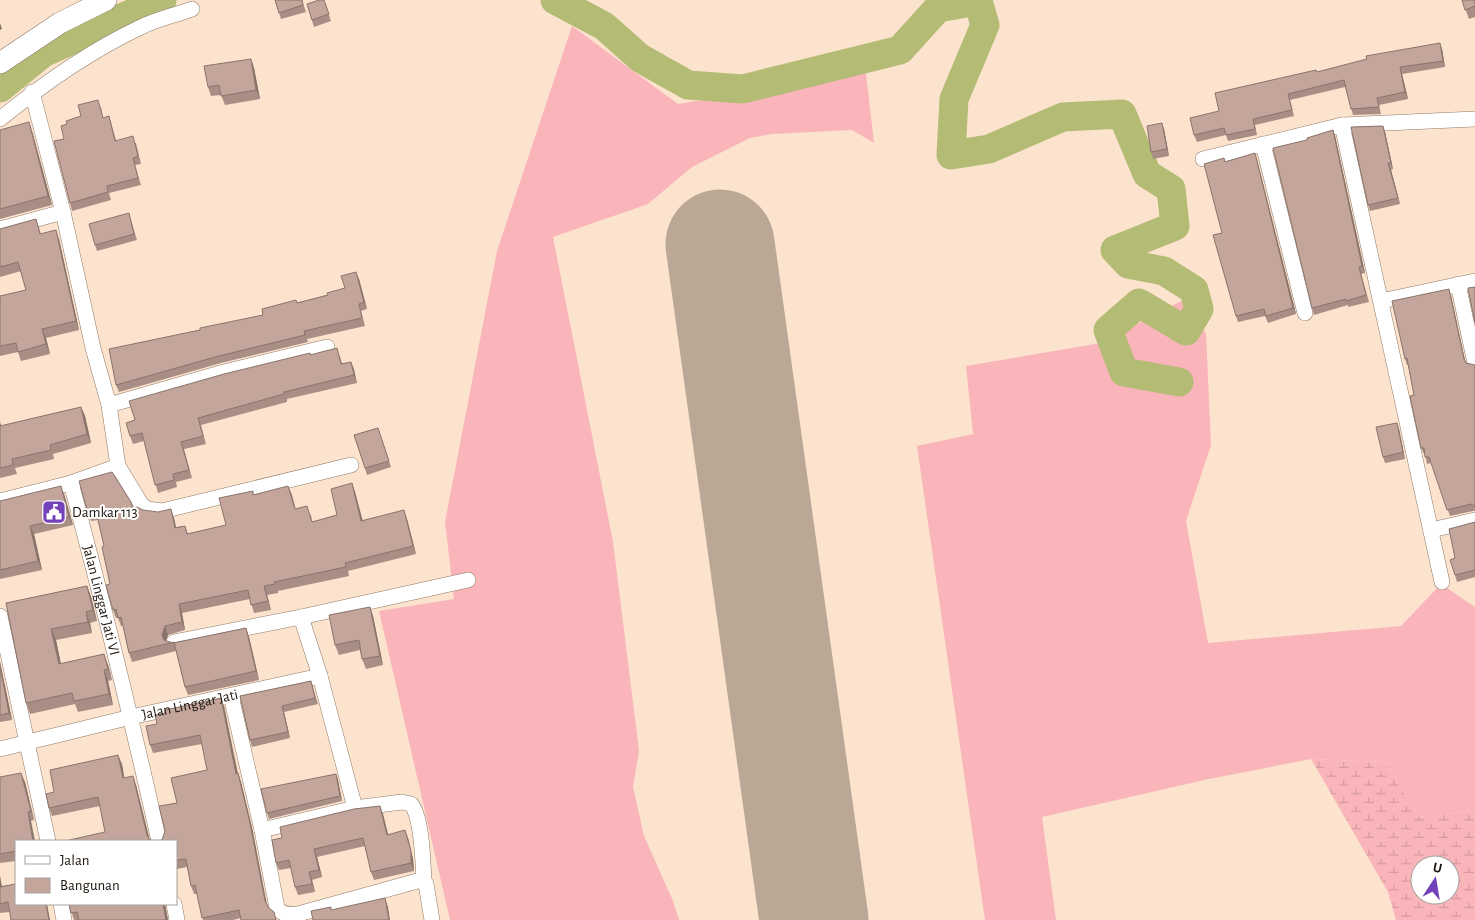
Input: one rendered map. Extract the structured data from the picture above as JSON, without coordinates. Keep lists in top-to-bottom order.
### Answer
{
  "streets": {
    "street": ["Jalan Linggar Jati VI", "Jalan Linggar Jati"]
  },
  "crossings": [
    ["Jalan Linggar Jati VI", "Jalan Linggar Jati"]
  ],
  "places": {
    "public building": ["Damkar 113"]
  },
  "legend": ["Jalan", "Bangunan"],
  "north": "top"
}
